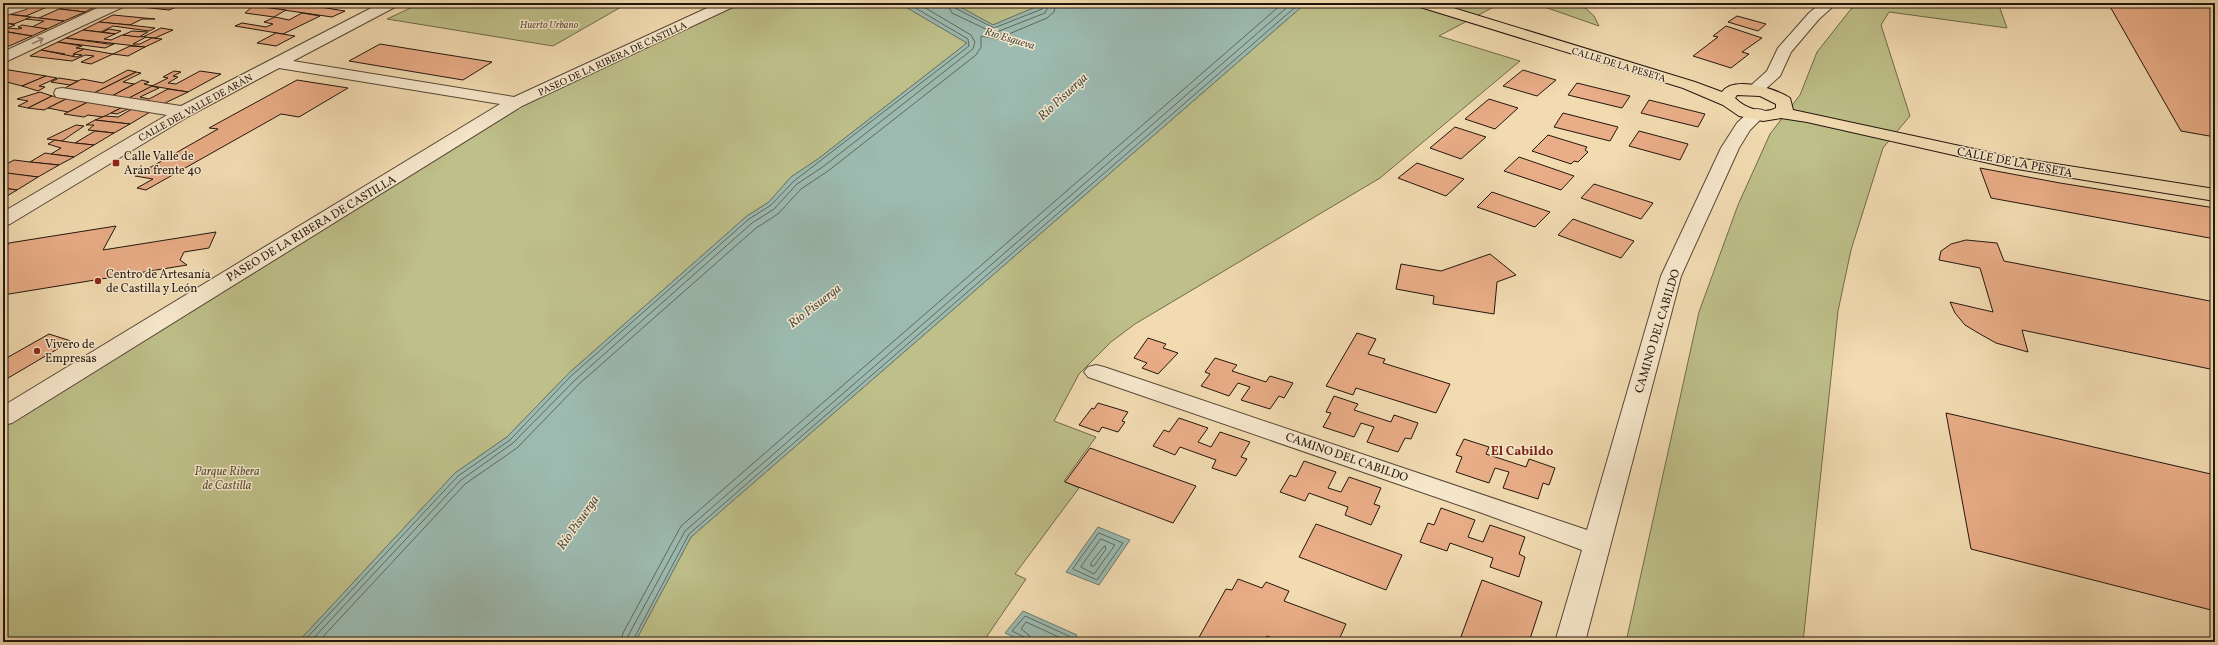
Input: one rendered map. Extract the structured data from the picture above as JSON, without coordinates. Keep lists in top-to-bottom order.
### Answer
{
  "streets": {
    "main road": ["CALLE DE LA PESETA"],
    "street": ["PASEO DE LA RIBERA DE CASTILLA", "CALLE DEL VALLE DE ARÁN", "CAMINO DEL CABILDO"]
  },
  "crossings": [
    ["CALLE DE LA PESETA", "CAMINO DEL CABILDO"]
  ],
  "districts": ["El Cabildo"],
  "water": ["Río Esgueva", "Río Pisuerga"],
  "parks": ["Huerto Urbano", "Parque Ribera de Castilla"],
  "places": {
    "transit": ["Calle Valle de Arán frente 40"],
    "other": ["Centro de Artesanía de Castilla y León", "Vivero de Empresas"]
  }
}
